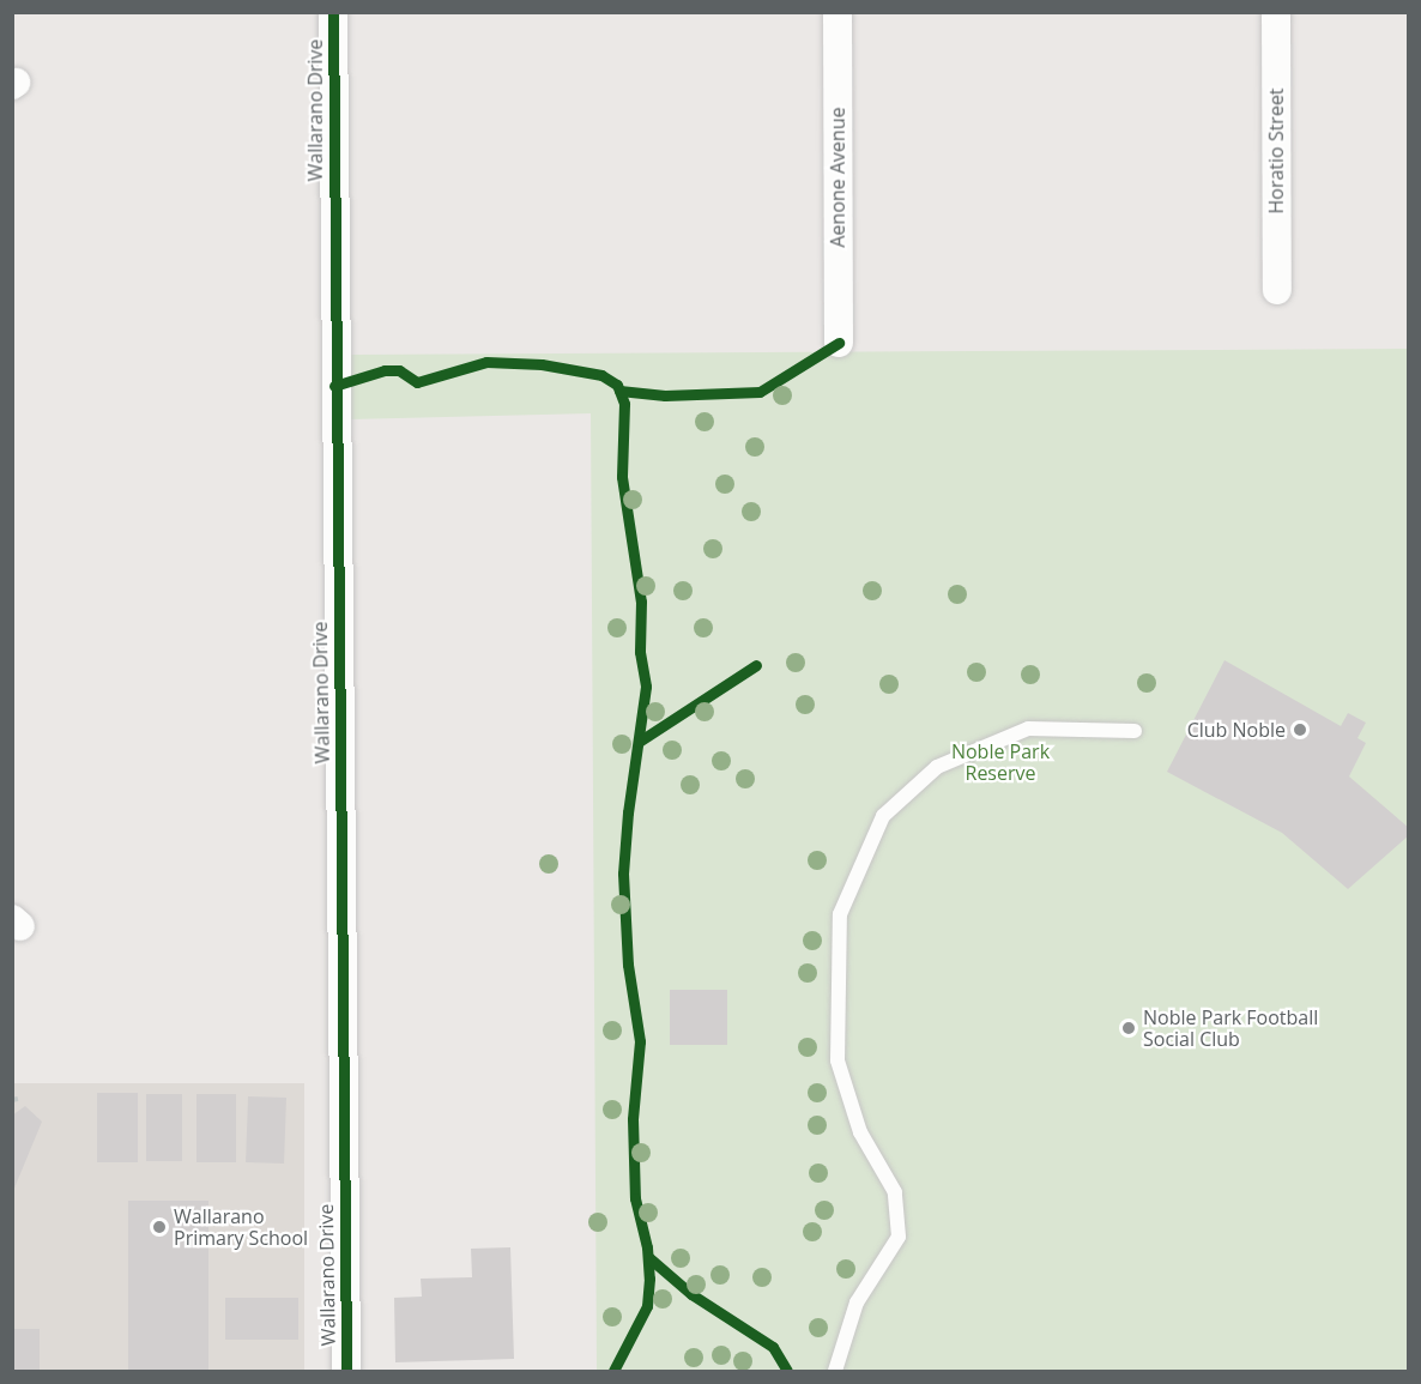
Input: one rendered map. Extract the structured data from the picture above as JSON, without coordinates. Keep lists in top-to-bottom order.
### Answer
{
  "streets": {
    "street": ["Wallarano Drive", "Horatio Street", "Aenone Avenue"]
  },
  "parks": ["Noble Park Reserve"],
  "places": ["Club Noble", "Noble Park Football Social Club", "Wallarano Primary School"]
}
